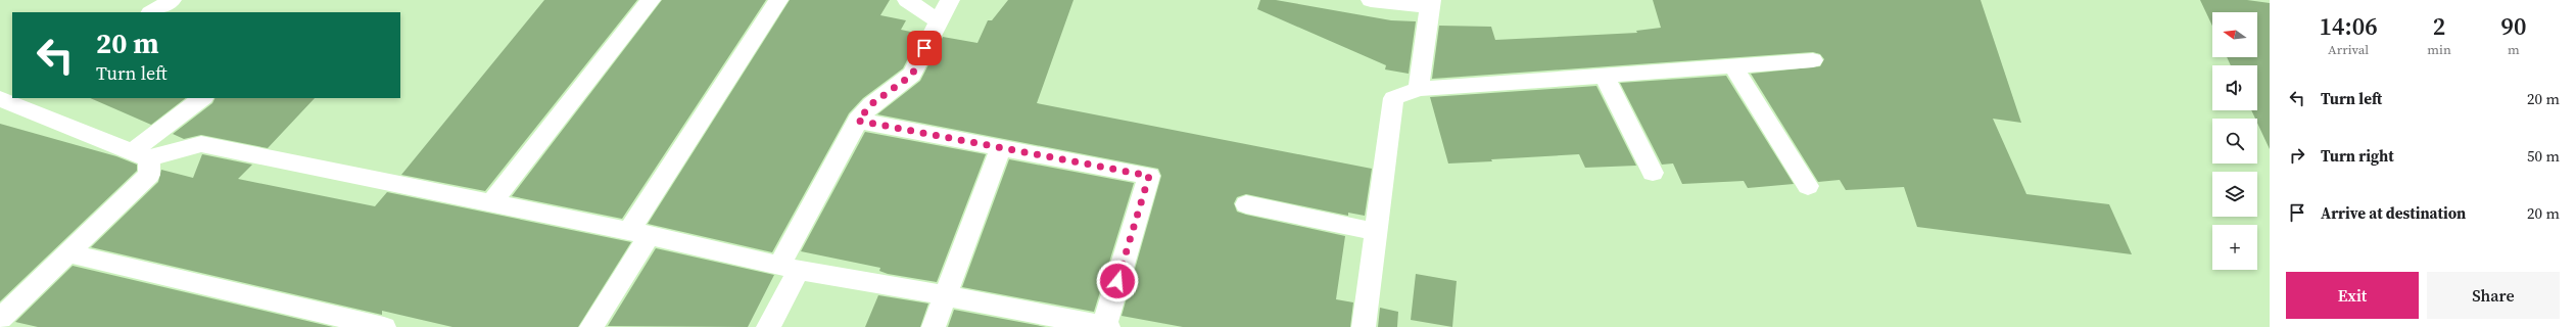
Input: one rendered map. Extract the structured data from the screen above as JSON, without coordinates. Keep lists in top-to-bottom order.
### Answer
{
  "north": "left",
  "page": {
    "eta": [
      "14:06",
      "Arrival",
      "2",
      "min",
      "90",
      "m"
    ],
    "map_buttons": "+",
    "turn": ["20 m", "Turn left"],
    "list": [
      {
        "name": "Turn left",
        "value": "20 m"
      },
      {
        "name": "Turn right",
        "value": "50 m"
      },
      {
        "name": "Arrive at destination",
        "value": "20 m"
      }
    ],
    "buttons": ["Exit", "Share"]
  }
}
